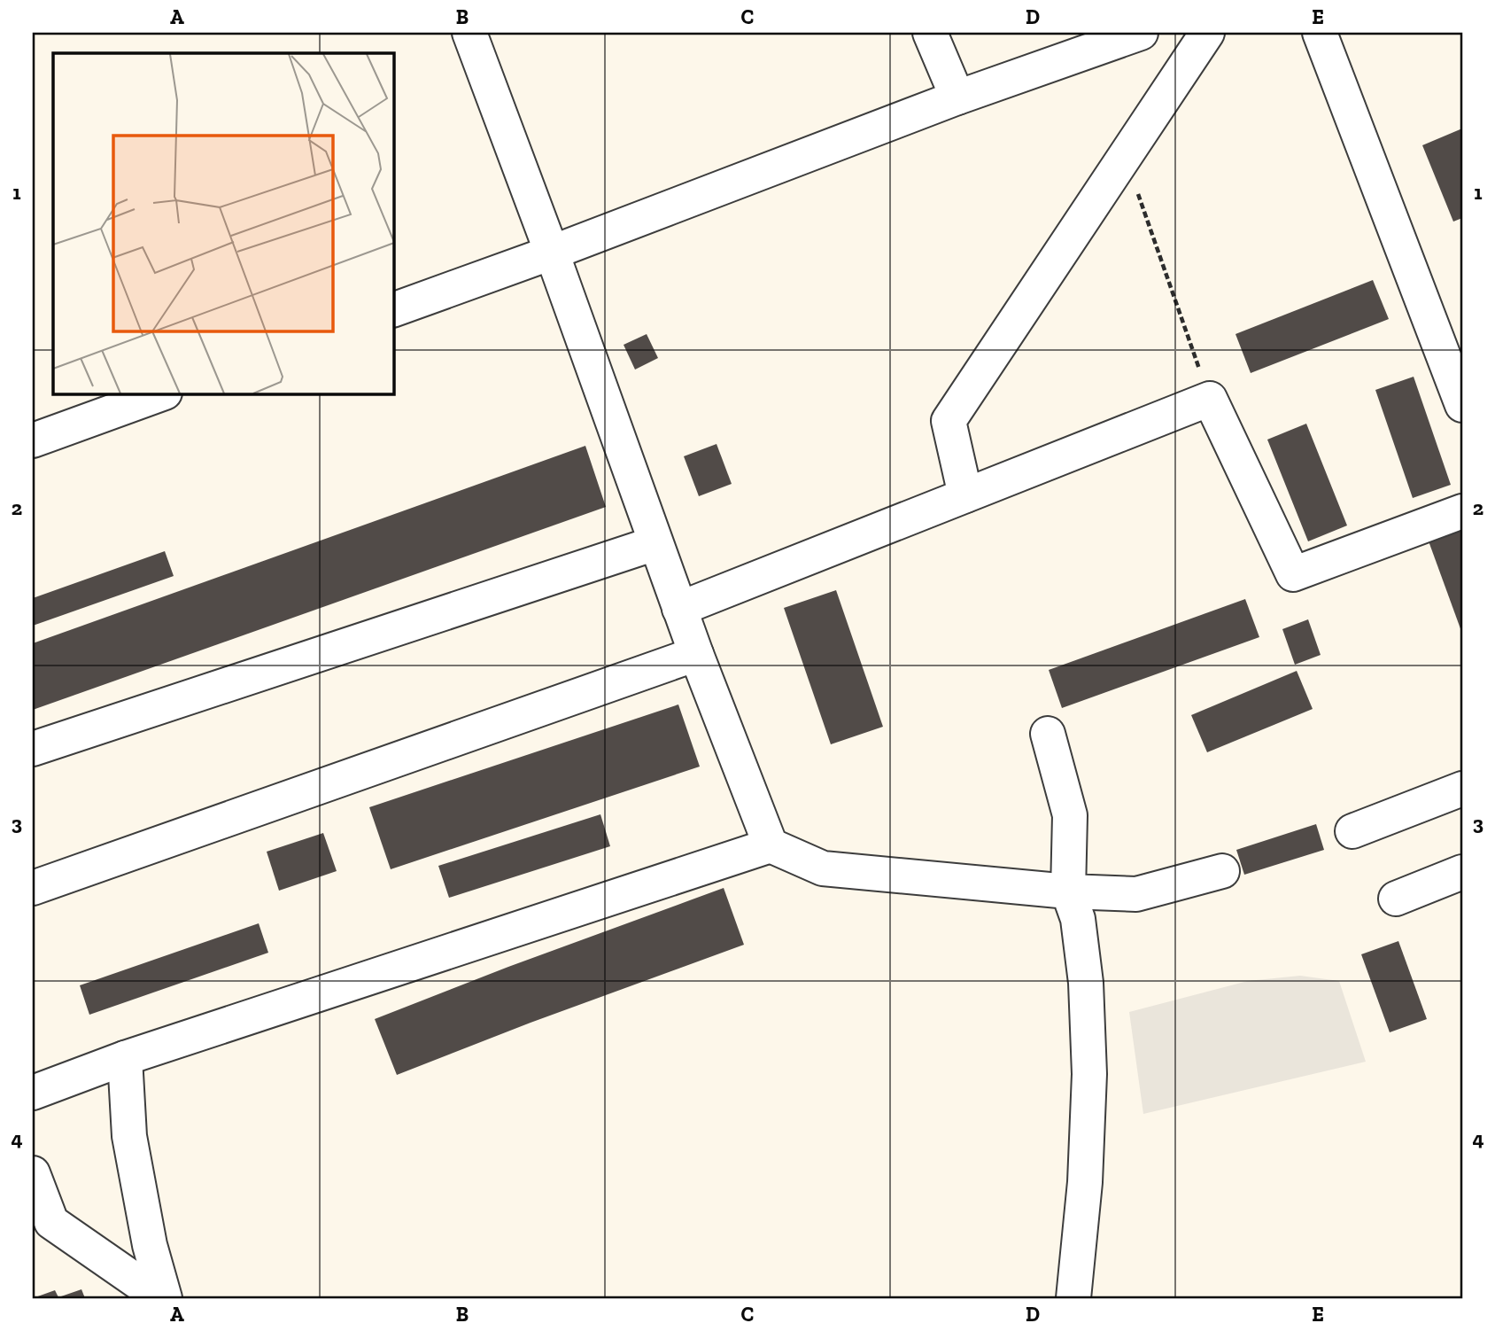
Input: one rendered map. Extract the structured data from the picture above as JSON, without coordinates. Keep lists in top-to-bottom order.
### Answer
{
  "grid": {
    "columns": [
      "A",
      "B",
      "C",
      "D",
      "E"
    ],
    "rows": [
      "1",
      "2",
      "3",
      "4"
    ]
  }
}
